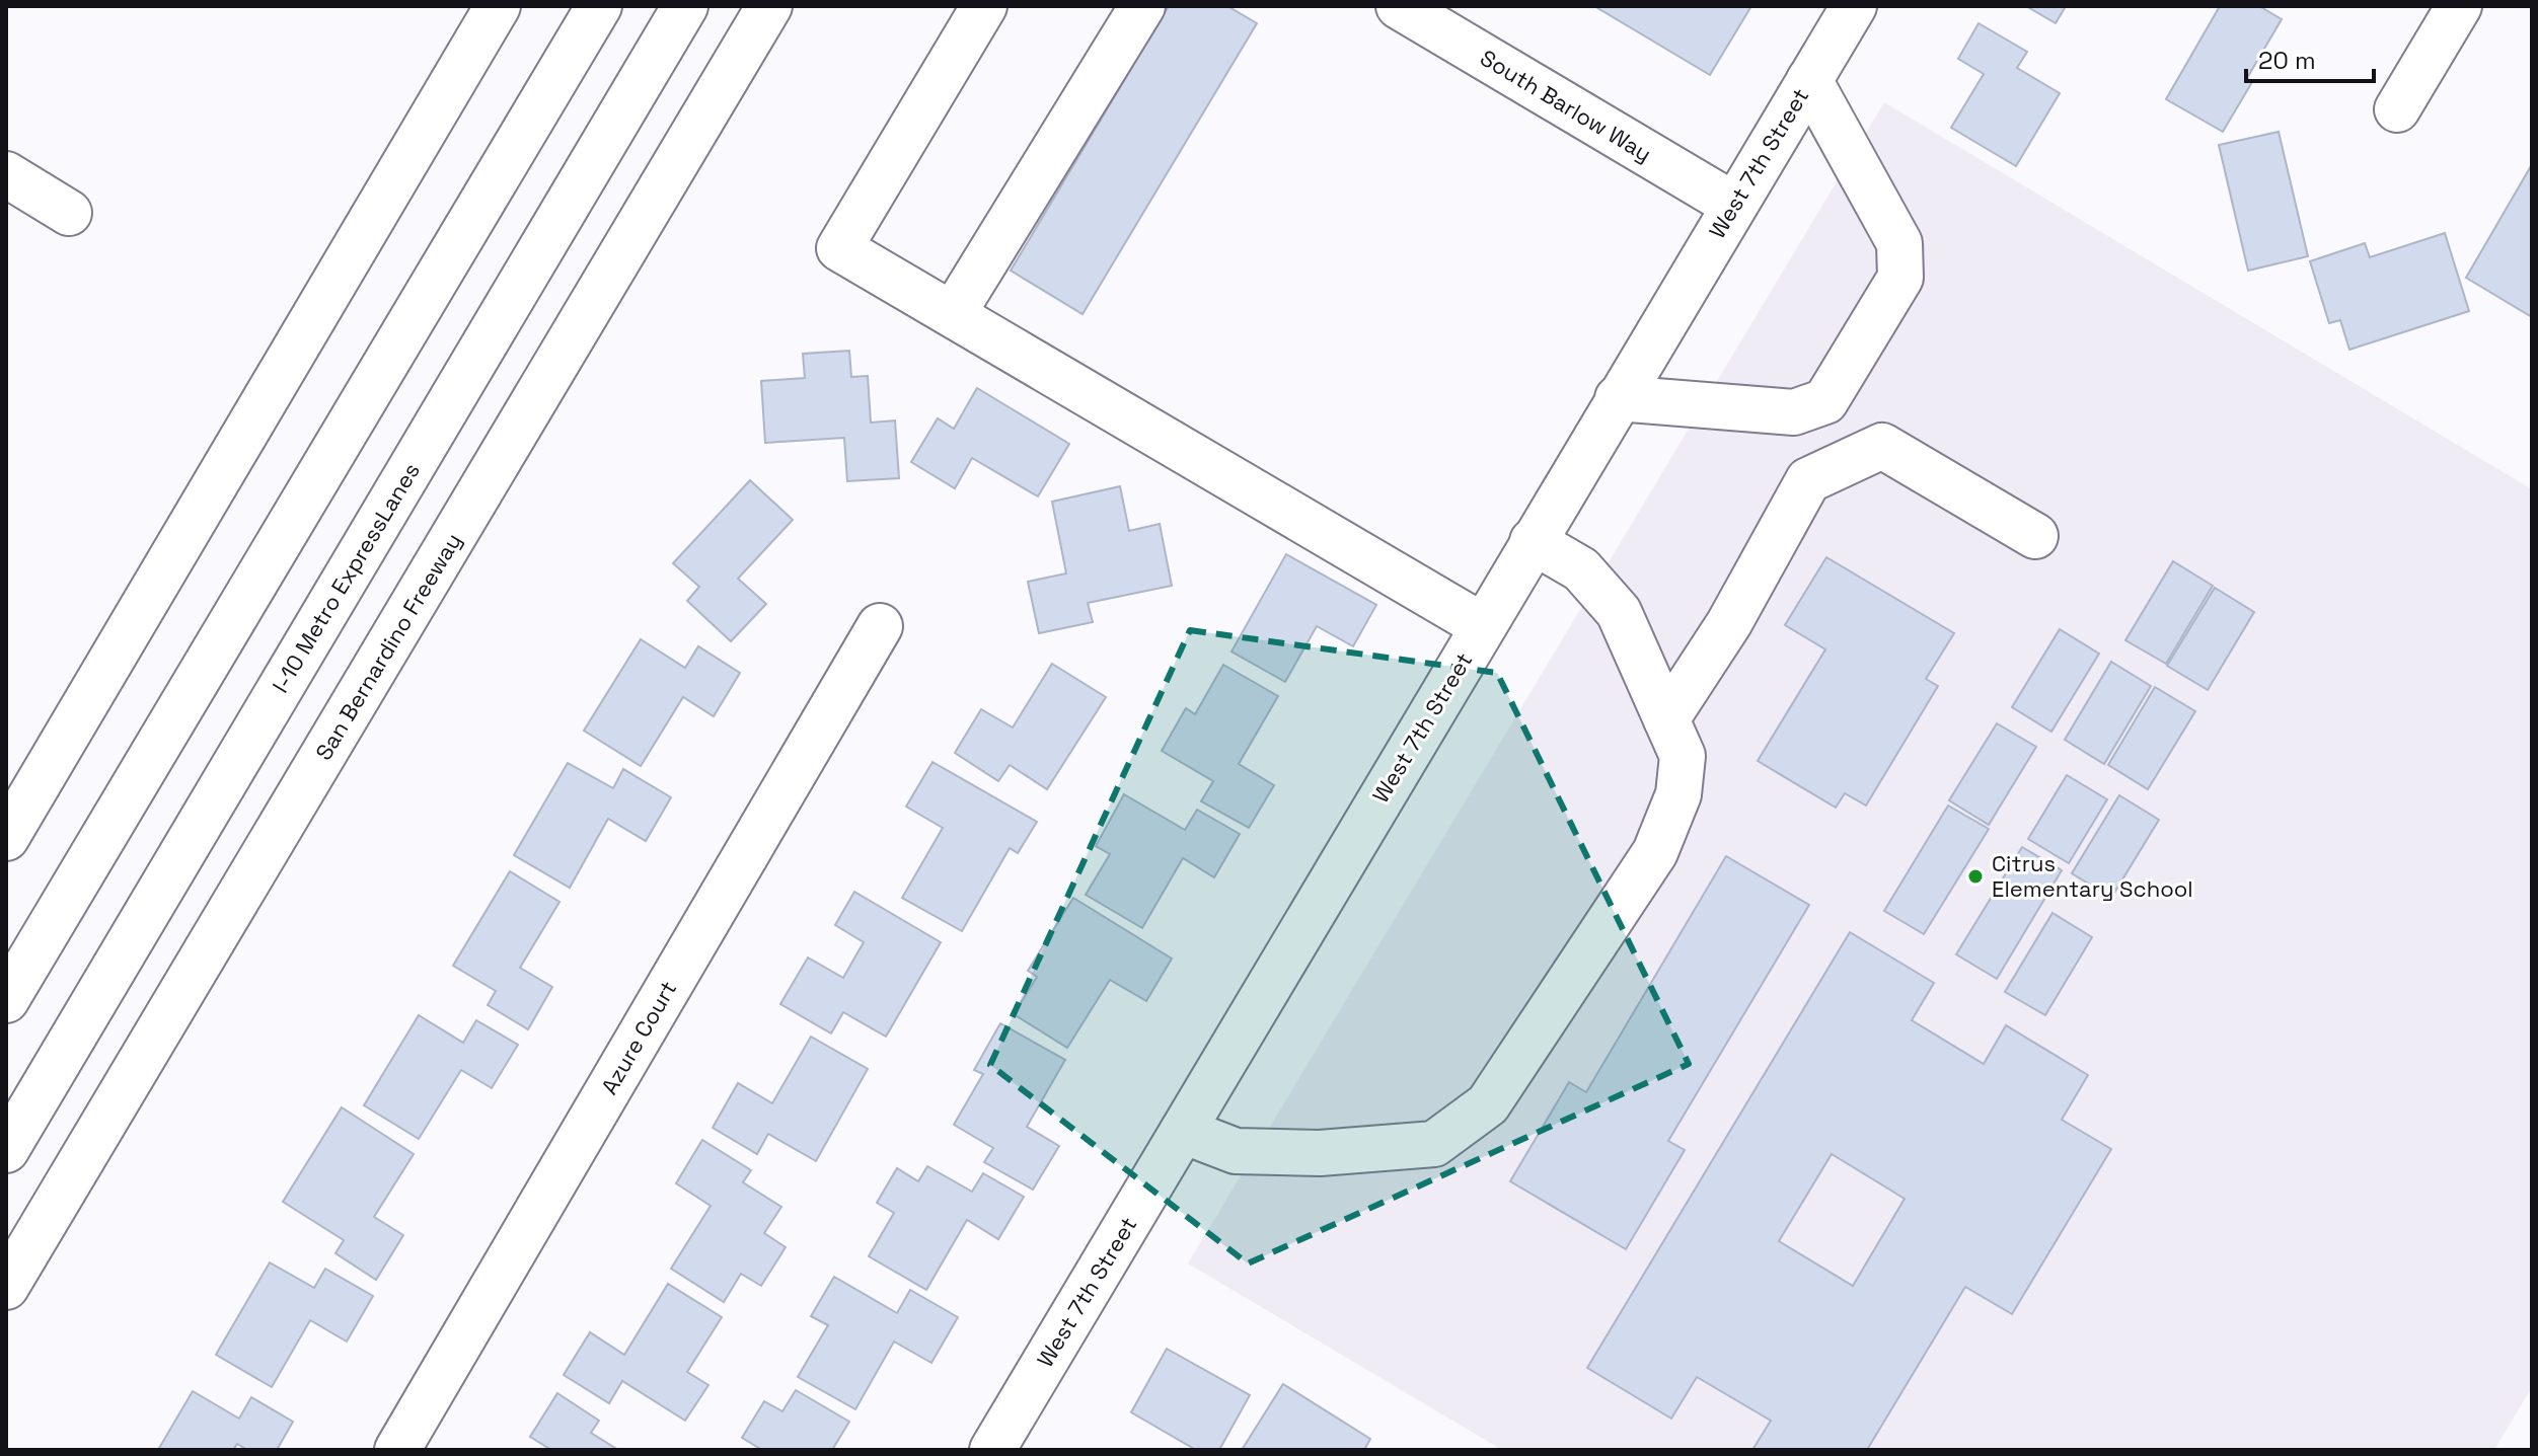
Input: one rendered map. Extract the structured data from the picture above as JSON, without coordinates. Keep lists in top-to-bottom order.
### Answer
{
  "streets": {
    "main road": [
      "South Barlow Way",
      "West 7th Street",
      "I-10 Metro ExpressLanes",
      "San Bernardino Freeway",
      "Azure Court"
    ]
  },
  "crossings": [
    ["South Barlow Way", "West 7th Street"]
  ],
  "places": ["Citrus Elementary School"],
  "scale_bar": "20 m"
}
